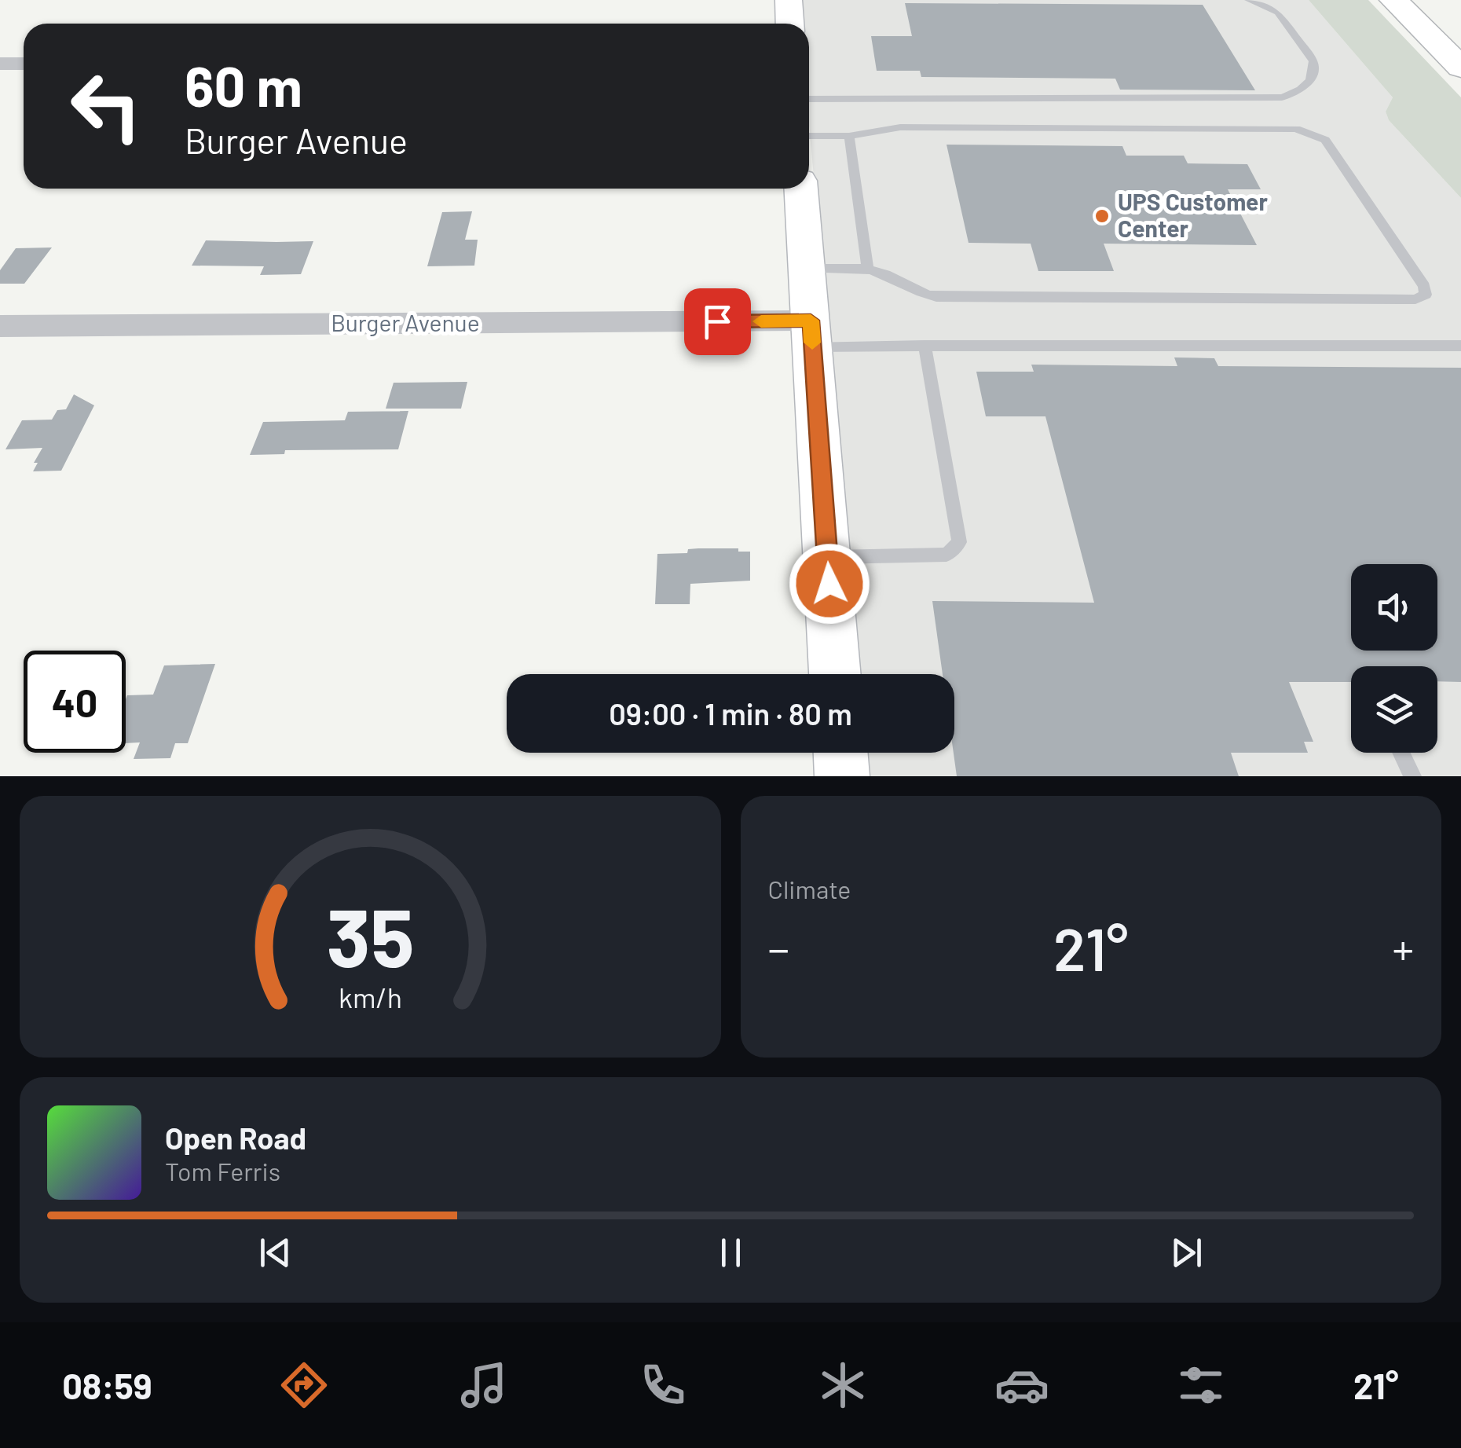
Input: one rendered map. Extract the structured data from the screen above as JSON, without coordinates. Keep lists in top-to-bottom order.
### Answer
{
  "streets": {
    "street": ["Burger Avenue"]
  },
  "places": ["UPS Customer Center"],
  "page": {
    "turn": ["60 m", "Burger Avenue"],
    "limit": "40",
    "trip": "09:00 · 1 min · 80 m",
    "tile": "Climate",
    "heat": ["−", "21°", "+"],
    "song": ["Open Road", "Tom Ferris"],
    "tabs": ["08:59", "21°"],
    "gauge": ["35", "km/h"]
  }
}
